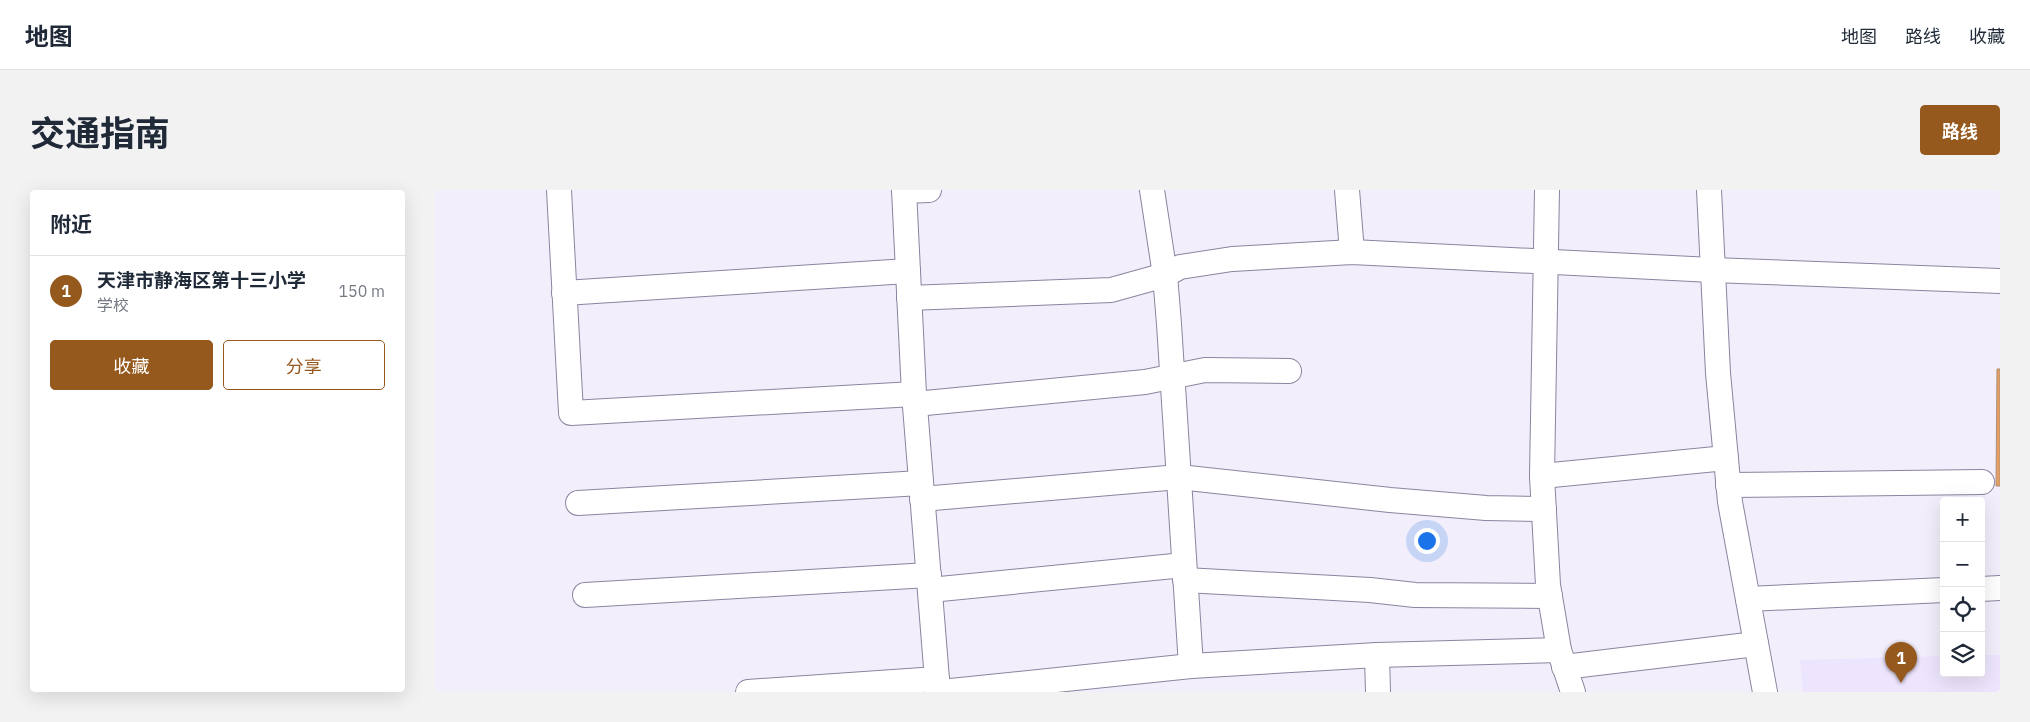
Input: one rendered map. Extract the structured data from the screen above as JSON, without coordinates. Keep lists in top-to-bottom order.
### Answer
{
  "page": {
    "header": "地图",
    "nav": ["地图", "路线", "收藏"],
    "title": "交通指南",
    "buttons": [
      "路线",
      ["收藏", "分享"]
    ],
    "heading": "附近",
    "list": [
      {
        "mark": "1",
        "name": "天津市静海区第十三小学",
        "note": "学校",
        "value": "150 m"
      }
    ],
    "map_buttons": ["+", "−"],
    "pins": "1"
  }
}
